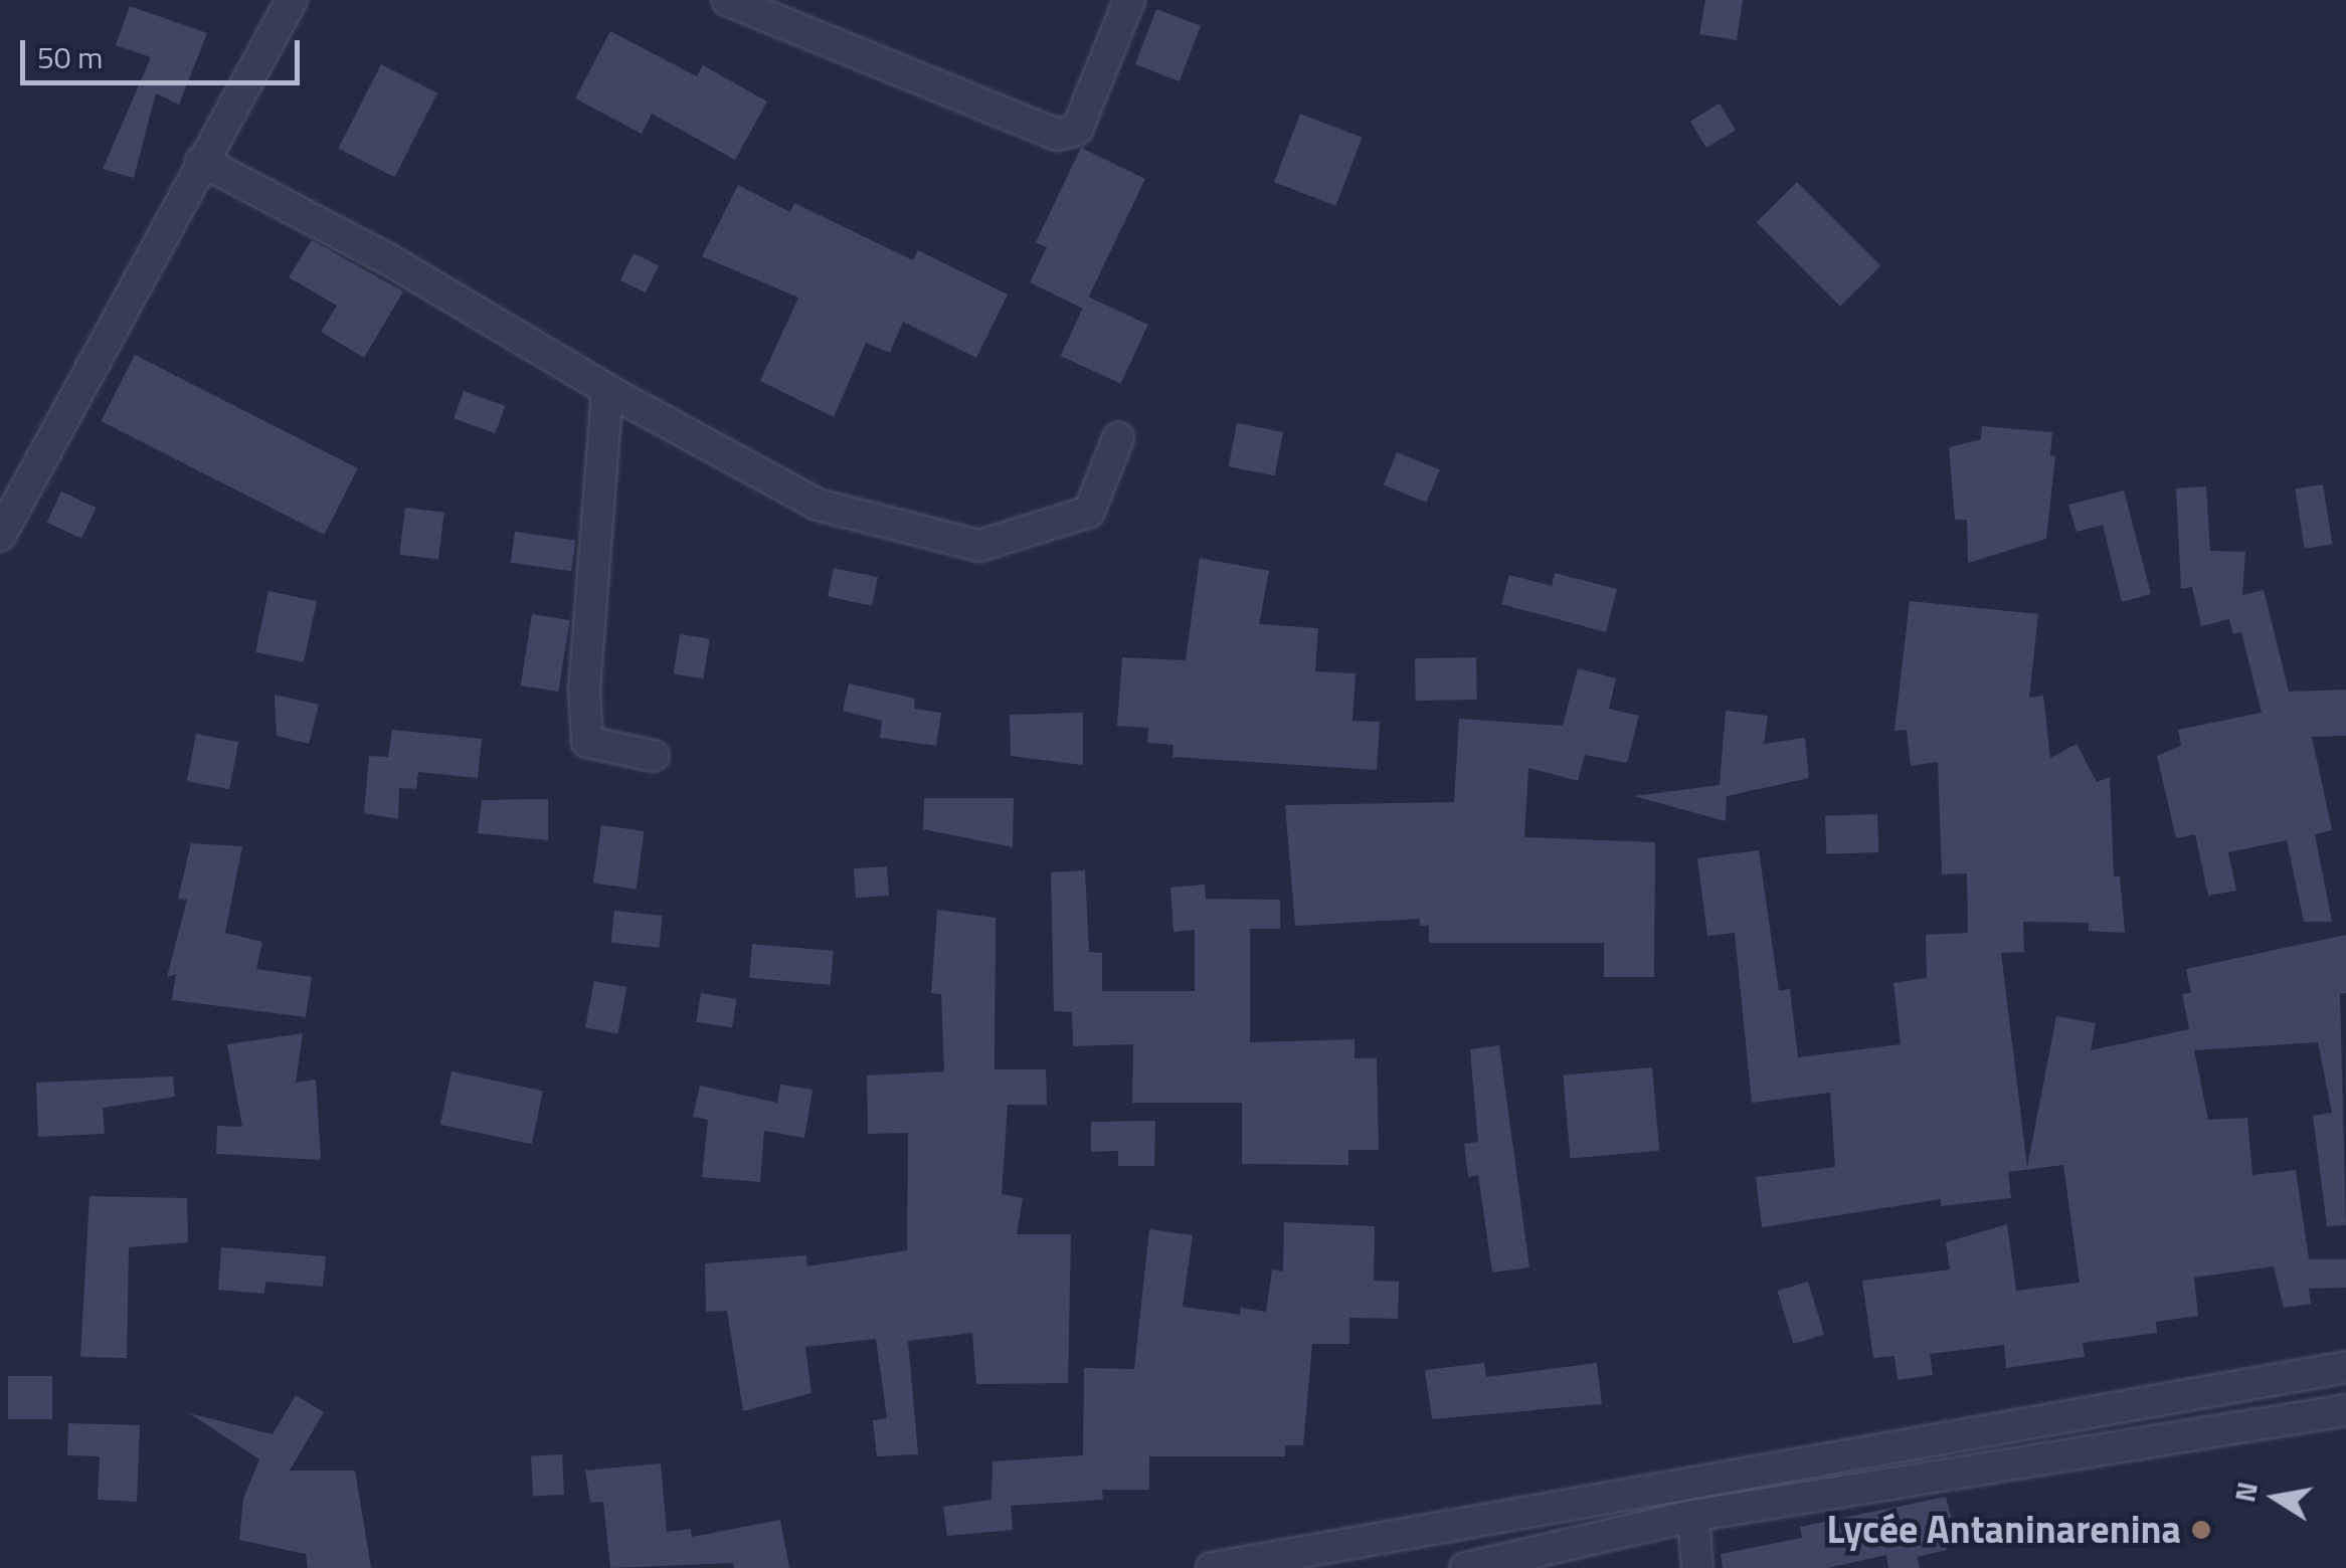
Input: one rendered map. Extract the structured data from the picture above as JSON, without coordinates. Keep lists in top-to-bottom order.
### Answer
{
  "places": ["Lycée Antaninarenina"],
  "scale_bar": "50 m",
  "north": "left"
}
